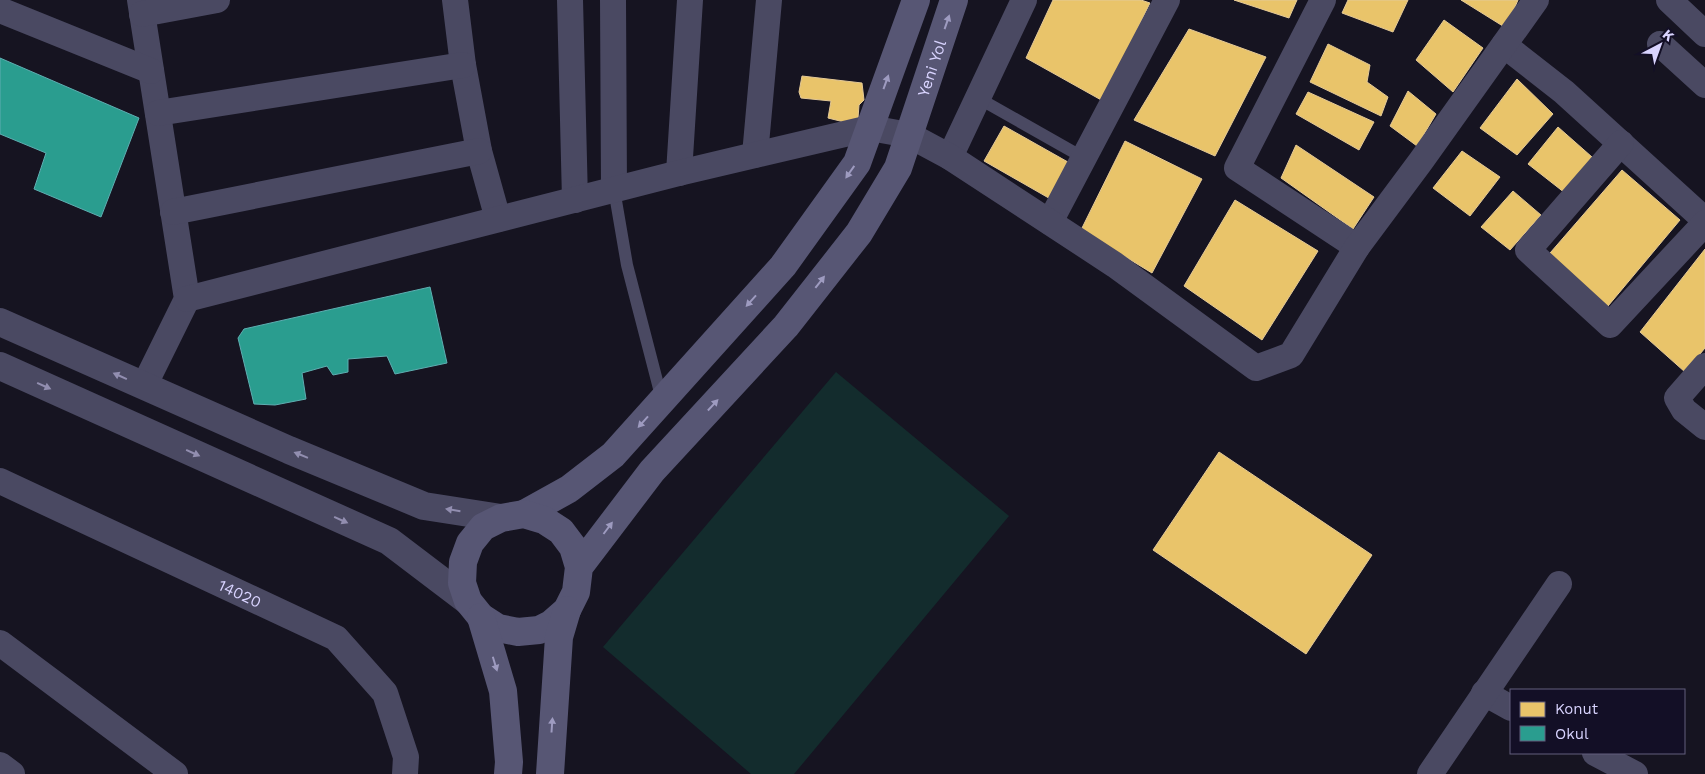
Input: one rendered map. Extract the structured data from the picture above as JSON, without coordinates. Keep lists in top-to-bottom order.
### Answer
{
  "streets": {
    "main road": ["Yeni Yol"],
    "street": ["14020"]
  },
  "legend": ["Konut", "Okul"],
  "north": "top right"
}
